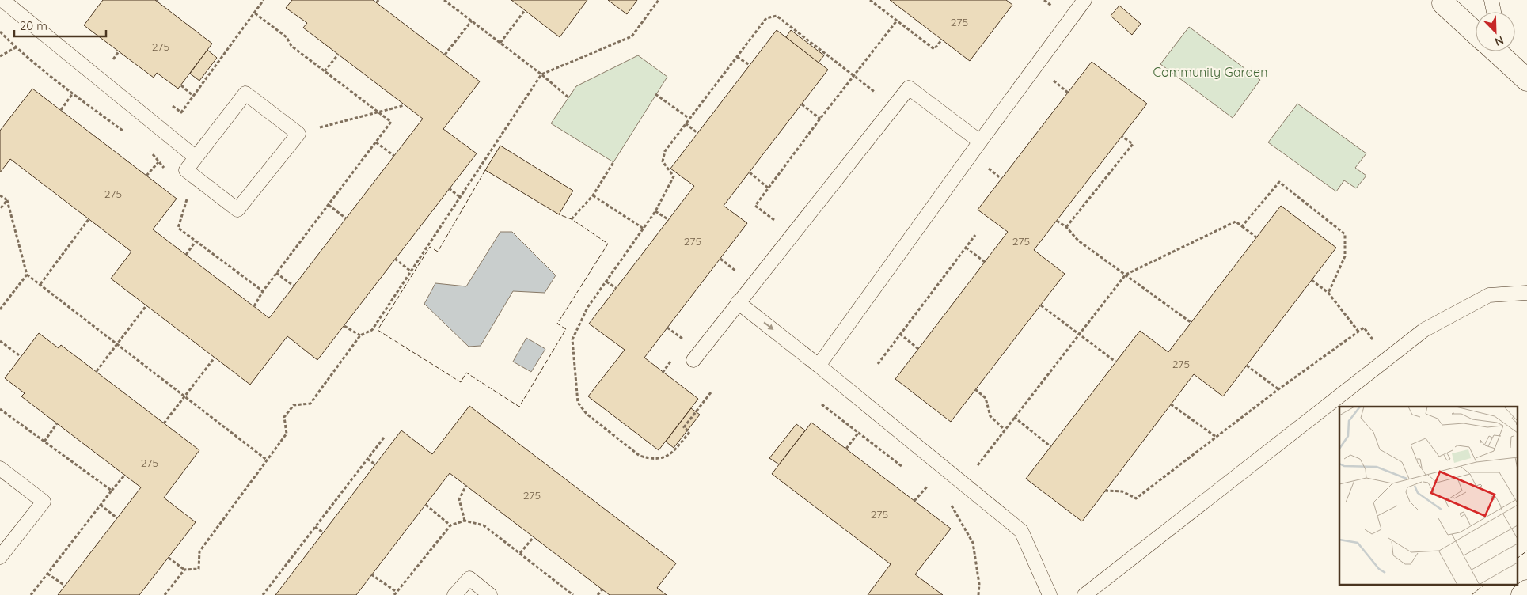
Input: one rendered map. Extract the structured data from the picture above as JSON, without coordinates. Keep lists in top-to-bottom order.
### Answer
{
  "parks": ["Community Garden"],
  "house_numbers": [
    "275",
    "275",
    "275",
    "275",
    "275",
    "275",
    "275",
    "275",
    "275"
  ],
  "scale_bar": "20 m",
  "north": "bottom right"
}
